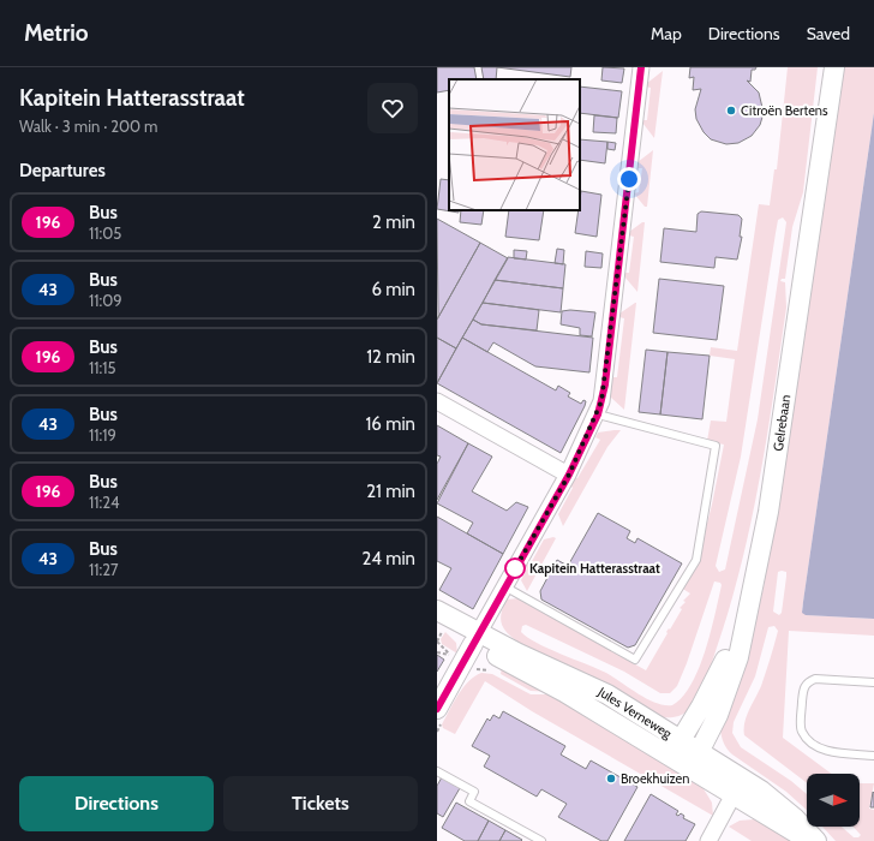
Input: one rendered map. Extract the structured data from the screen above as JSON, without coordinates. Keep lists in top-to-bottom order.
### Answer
{
  "streets": {
    "street": ["Gelrebaan", "Jules Verneweg"]
  },
  "crossings": [
    ["Gelrebaan", "Jules Verneweg"]
  ],
  "places": ["Citroën Bertens", "Kapitein Hatterasstraat", "Broekhuizen"],
  "lines": ["bus line 196"],
  "north": "right",
  "page": {
    "header": "Metrio",
    "nav": ["Map", "Directions", "Saved"],
    "heading": [
      ["Kapitein Hatterasstraat", "Walk · 3 min · 200 m"],
      "Departures"
    ],
    "list": [
      {
        "mark": "196",
        "name": "Bus",
        "note": "11:05",
        "value": "2 min"
      },
      {
        "mark": "43",
        "name": "Bus",
        "note": "11:09",
        "value": "6 min"
      },
      {
        "mark": "196",
        "name": "Bus",
        "note": "11:15",
        "value": "12 min"
      },
      {
        "mark": "43",
        "name": "Bus",
        "note": "11:19",
        "value": "16 min"
      },
      {
        "mark": "196",
        "name": "Bus",
        "note": "11:24",
        "value": "21 min"
      },
      {
        "mark": "43",
        "name": "Bus",
        "note": "11:27",
        "value": "24 min"
      }
    ],
    "buttons": ["Directions", "Tickets"]
  }
}
